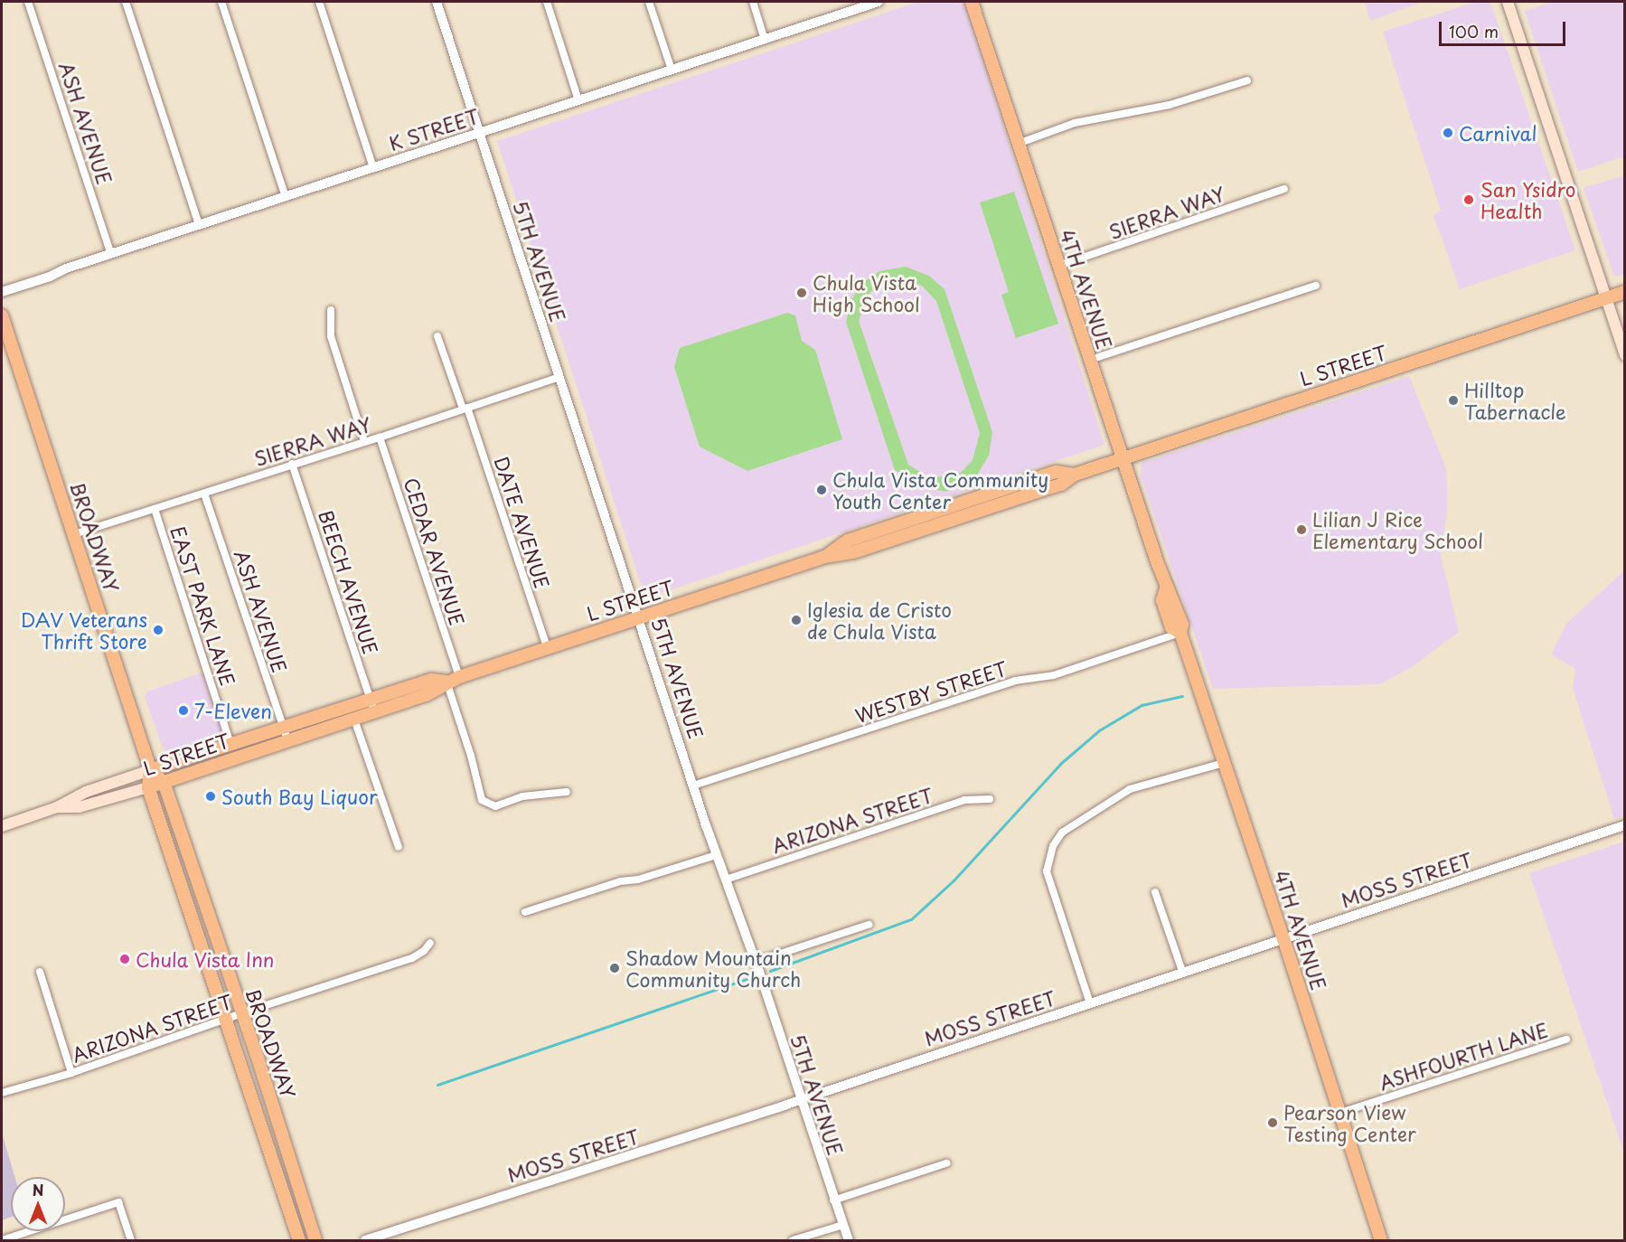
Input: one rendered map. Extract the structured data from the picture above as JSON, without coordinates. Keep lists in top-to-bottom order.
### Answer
{
  "streets": {
    "main road": ["4TH AVENUE", "L STREET", "BROADWAY"],
    "street": [
      "ASH AVENUE",
      "K STREET",
      "SIERRA WAY",
      "5TH AVENUE",
      "DATE AVENUE",
      "CEDAR AVENUE",
      "BEECH AVENUE",
      "EAST PARK LANE",
      "WESTBY STREET",
      "ARIZONA STREET",
      "MOSS STREET",
      "ASHFOURTH LANE"
    ]
  },
  "crossings": [
    ["ASH AVENUE", "K STREET"],
    ["ASH AVENUE", "SIERRA WAY"],
    ["ASH AVENUE", "L STREET"],
    ["K STREET", "5TH AVENUE"],
    ["SIERRA WAY", "5TH AVENUE"],
    ["SIERRA WAY", "4TH AVENUE"],
    ["SIERRA WAY", "DATE AVENUE"],
    ["SIERRA WAY", "BROADWAY"],
    ["SIERRA WAY", "CEDAR AVENUE"],
    ["SIERRA WAY", "BEECH AVENUE"],
    ["SIERRA WAY", "EAST PARK LANE"],
    ["5TH AVENUE", "L STREET"],
    ["5TH AVENUE", "WESTBY STREET"],
    ["5TH AVENUE", "ARIZONA STREET"],
    ["5TH AVENUE", "MOSS STREET"],
    ["4TH AVENUE", "L STREET"],
    ["4TH AVENUE", "WESTBY STREET"],
    ["4TH AVENUE", "MOSS STREET"],
    ["4TH AVENUE", "ASHFOURTH LANE"],
    ["L STREET", "DATE AVENUE"],
    ["L STREET", "BROADWAY"],
    ["L STREET", "CEDAR AVENUE"],
    ["L STREET", "BEECH AVENUE"],
    ["L STREET", "EAST PARK LANE"],
    ["BROADWAY", "ARIZONA STREET"]
  ],
  "places": [
    "Carnival",
    "San Ysidro Health",
    "Chula Vista High School",
    "Hilltop Tabernacle",
    "Chula Vista Community Youth Center",
    "Lilian J Rice Elementary School",
    "Iglesia de Cristo de Chula Vista",
    "DAV Veterans Thrift Store",
    "7-Eleven",
    "South Bay Liquor",
    "Chula Vista Inn",
    "Shadow Mountain Community Church",
    "Pearson View Testing Center"
  ],
  "scale_bar": "100 m",
  "north": "top"
}
